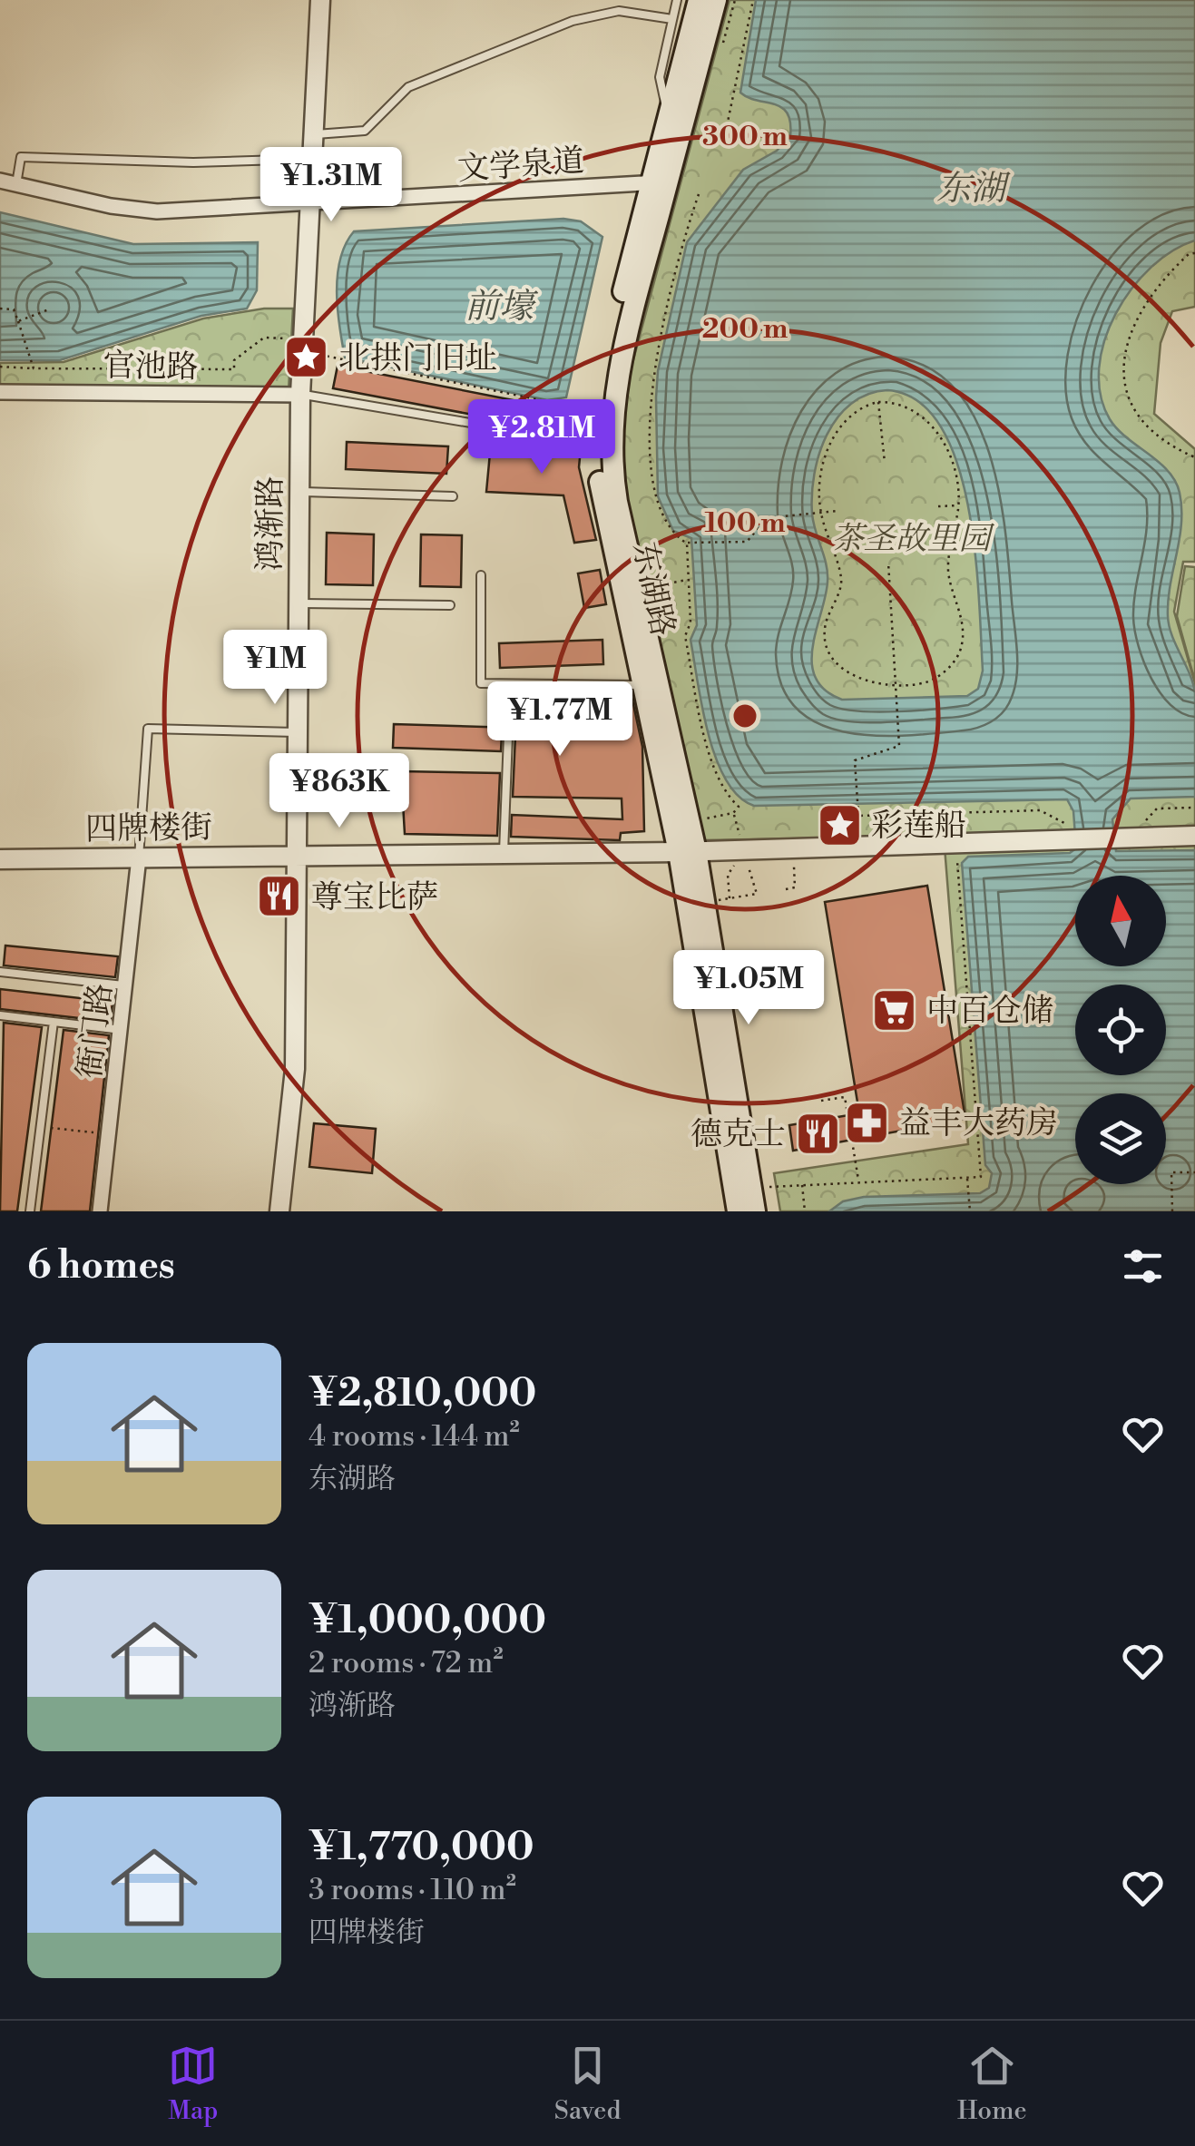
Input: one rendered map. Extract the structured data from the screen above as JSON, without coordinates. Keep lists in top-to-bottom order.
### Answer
{
  "streets": {
    "main road": ["东湖路"],
    "street": [
      "文学泉道",
      "官池路",
      "鸿渐路",
      "四牌楼街",
      "衙门路"
    ]
  },
  "crossings": [
    ["文学泉道", "鸿渐路"],
    ["文学泉道", "东湖路"],
    ["官池路", "鸿渐路"],
    ["鸿渐路", "四牌楼街"],
    ["东湖路", "四牌楼街"],
    ["四牌楼街", "衙门路"]
  ],
  "water": ["东湖", "前壕"],
  "parks": ["茶圣故里园"],
  "places": {
    "place": ["北拱门旧址", "彩莲船"],
    "restaurant": ["尊宝比萨", "德克士"],
    "supermarket": ["中百仓储"],
    "pharmacy": ["益丰大药房"]
  },
  "north": "top",
  "page": {
    "price": [
      "¥1.31M",
      "¥2.81M",
      "¥1M",
      "¥1.77M",
      "¥863K",
      "¥1.05M"
    ],
    "heading": "6 homes",
    "list": [
      {
        "name": "¥2,810,000",
        "note": "4 rooms · 144 m² · 东湖路"
      },
      {
        "name": "¥1,000,000",
        "note": "2 rooms · 72 m² · 鸿渐路"
      },
      {
        "name": "¥1,770,000",
        "note": "3 rooms · 110 m² · 四牌楼街"
      }
    ],
    "tabs": ["Map", "Saved", "Home"]
  },
  "rings": ["300 m", "200 m", "100 m"]
}
